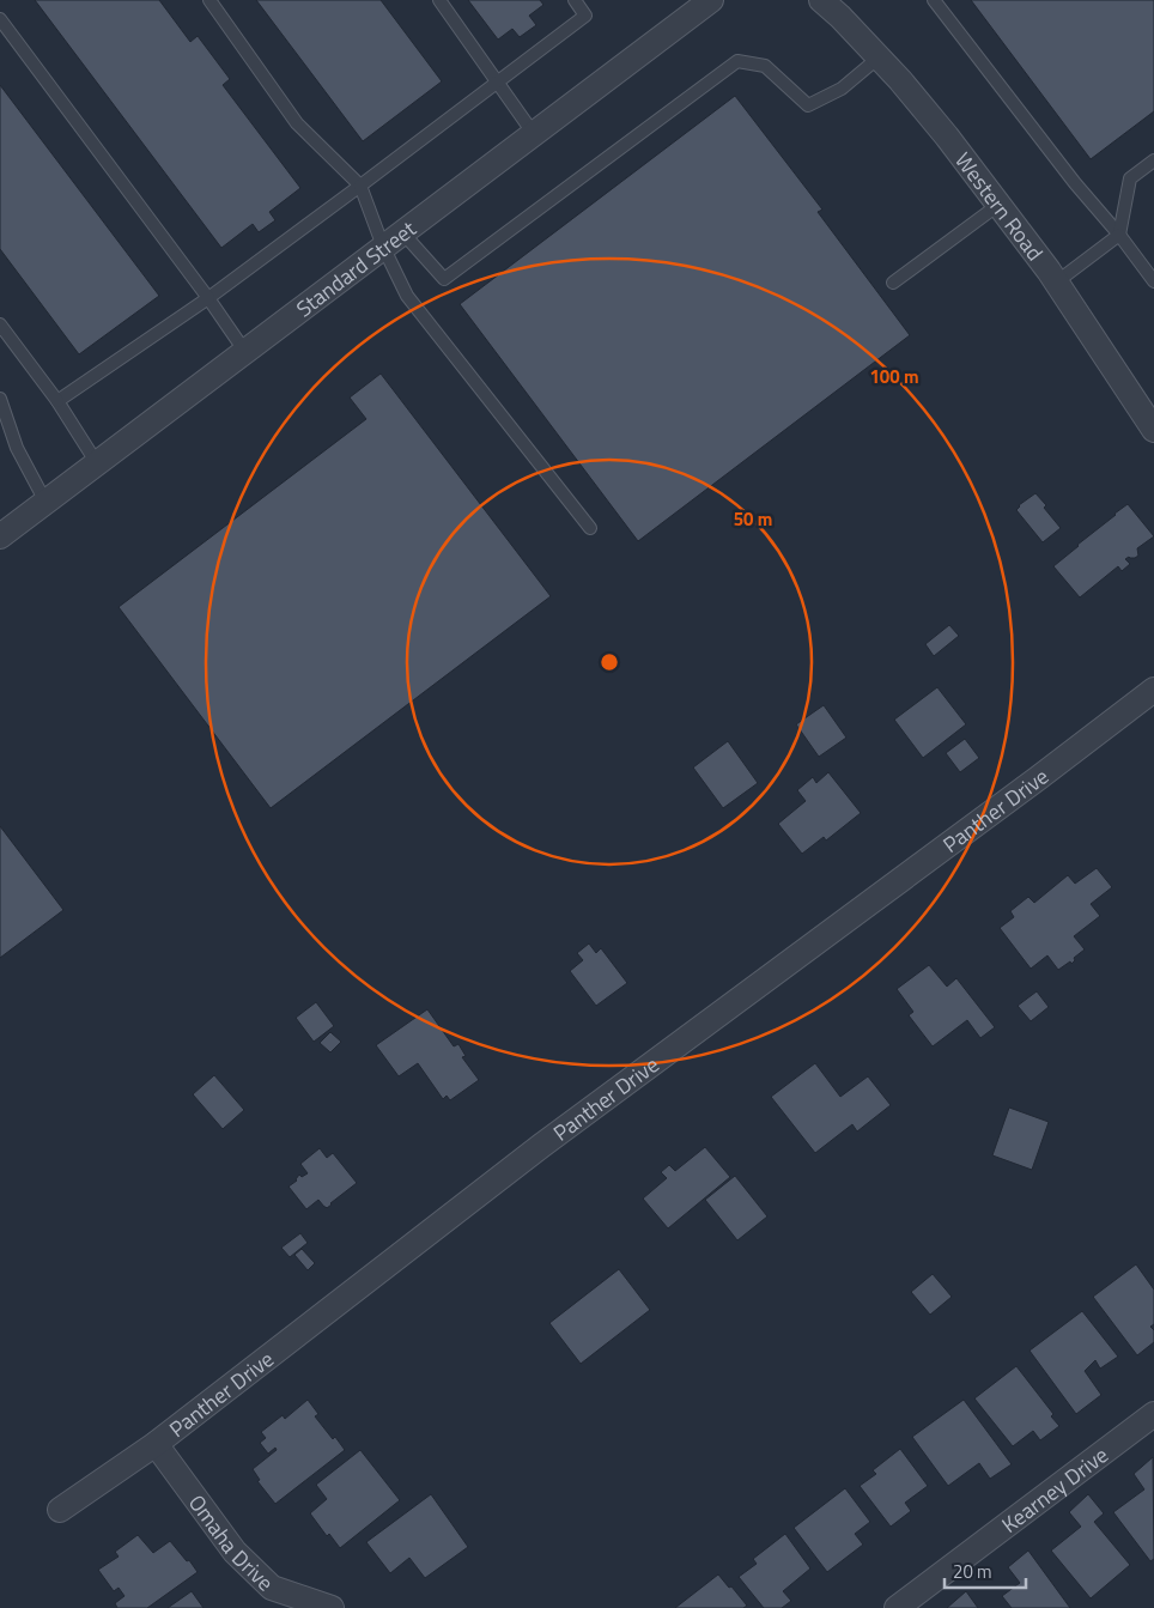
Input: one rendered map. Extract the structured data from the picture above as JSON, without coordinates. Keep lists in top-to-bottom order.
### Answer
{
  "streets": {
    "street": [
      "Western Road",
      "Standard Street",
      "Panther Drive",
      "Kearney Drive",
      "Omaha Drive"
    ]
  },
  "crossings": [
    ["Panther Drive", "Omaha Drive"]
  ],
  "scale_bar": "20 m",
  "rings": ["100 m", "50 m"]
}
